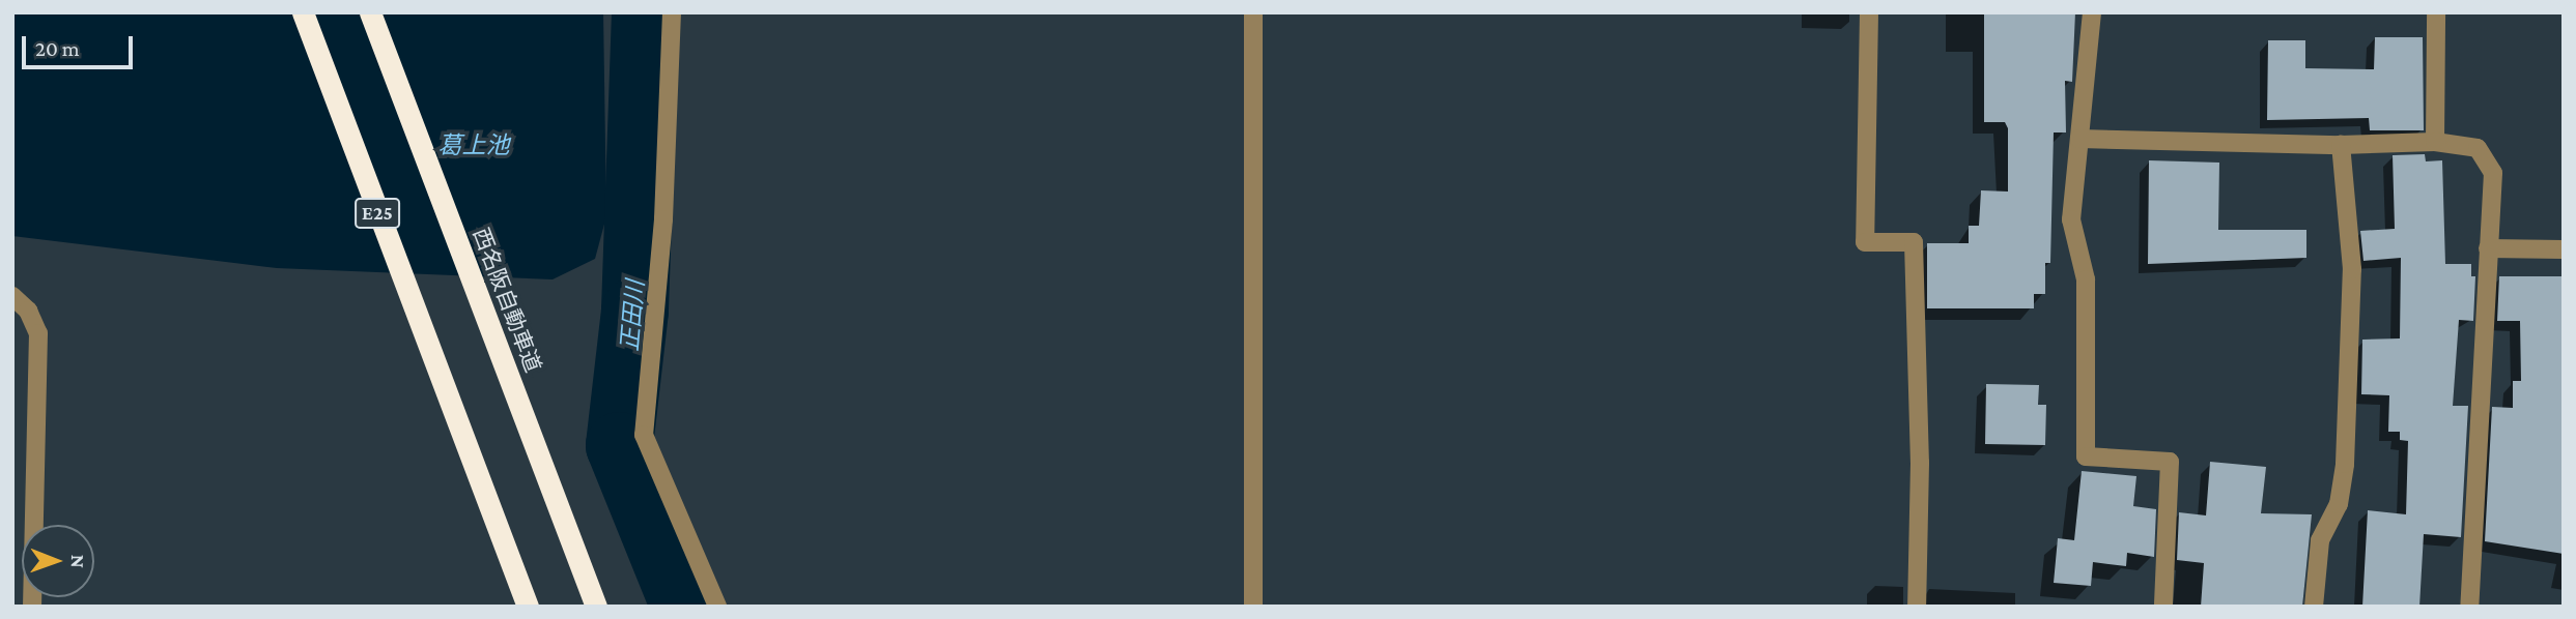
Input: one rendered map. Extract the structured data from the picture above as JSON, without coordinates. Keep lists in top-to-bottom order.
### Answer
{
  "streets": {
    "highway": ["E25", "西名阪自動車道"]
  },
  "water": ["葛上池", "正田川"],
  "scale_bar": "20 m",
  "north": "right"
}
